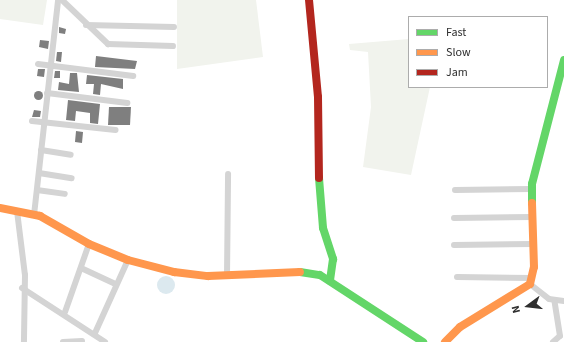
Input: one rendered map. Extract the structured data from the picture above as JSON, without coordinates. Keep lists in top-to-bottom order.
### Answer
{
  "legend": ["Fast", "Slow", "Jam"],
  "north": "left"
}
